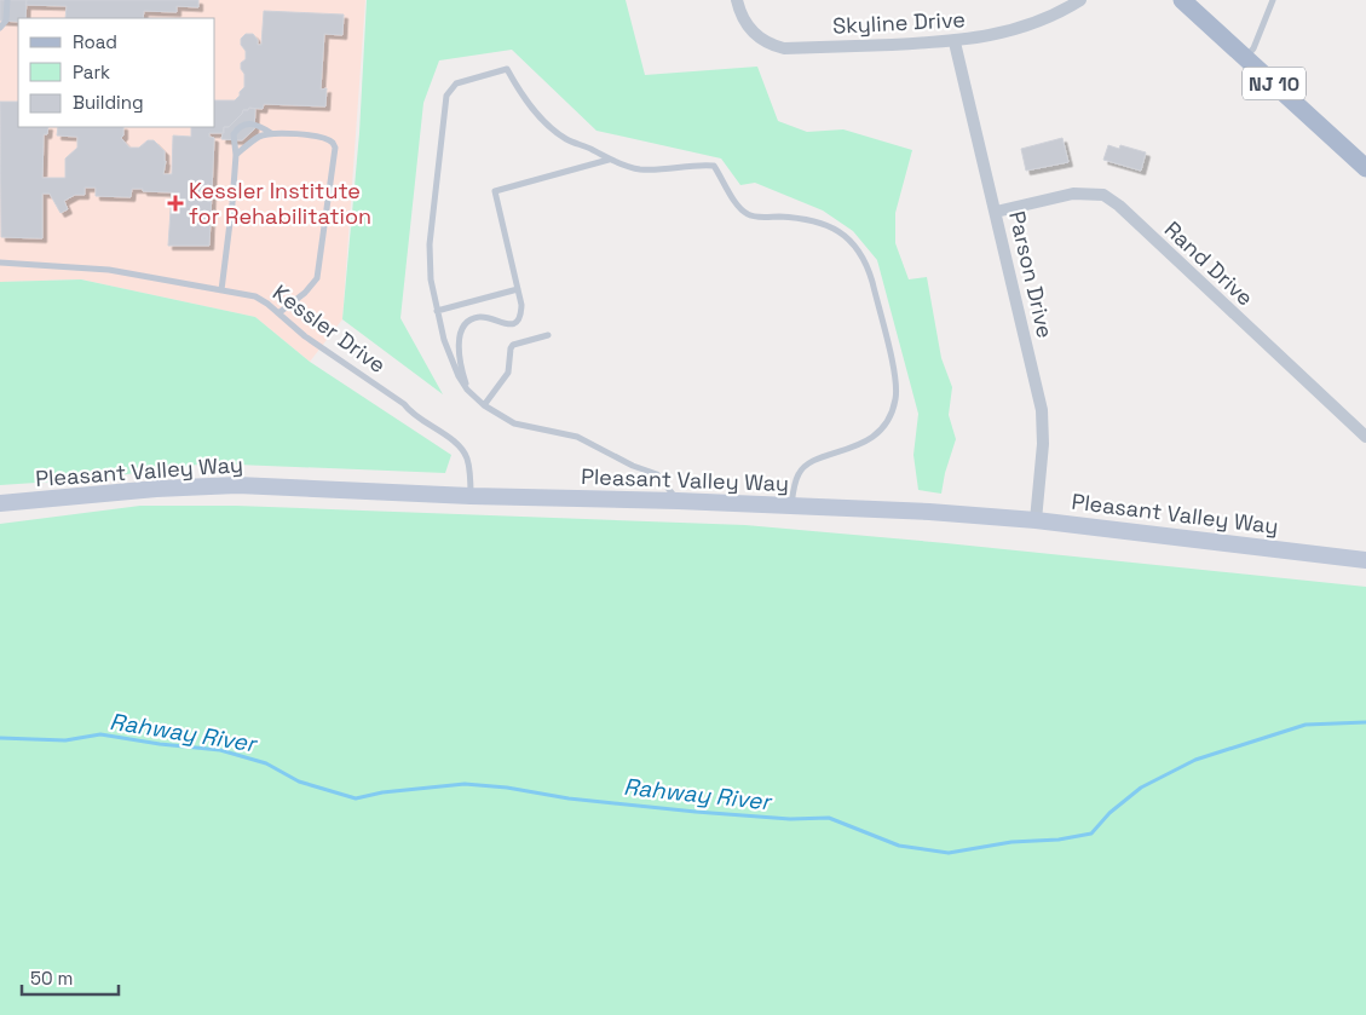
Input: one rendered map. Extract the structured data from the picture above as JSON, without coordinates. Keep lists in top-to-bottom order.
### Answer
{
  "streets": {
    "main road": ["NJ 10", "Pleasant Valley Way"],
    "street": ["Skyline Drive", "Rand Drive", "Parson Drive"],
    "lane": ["Kessler Drive"]
  },
  "crossings": [
    ["Skyline Drive", "Parson Drive"],
    ["Rand Drive", "Parson Drive"],
    ["Parson Drive", "Pleasant Valley Way"],
    ["Kessler Drive", "Pleasant Valley Way"]
  ],
  "water": ["Rahway River"],
  "places": {
    "health": ["Kessler Institute for Rehabilitation"]
  },
  "legend": ["Road", "Park", "Building"],
  "scale_bar": "50 m"
}
